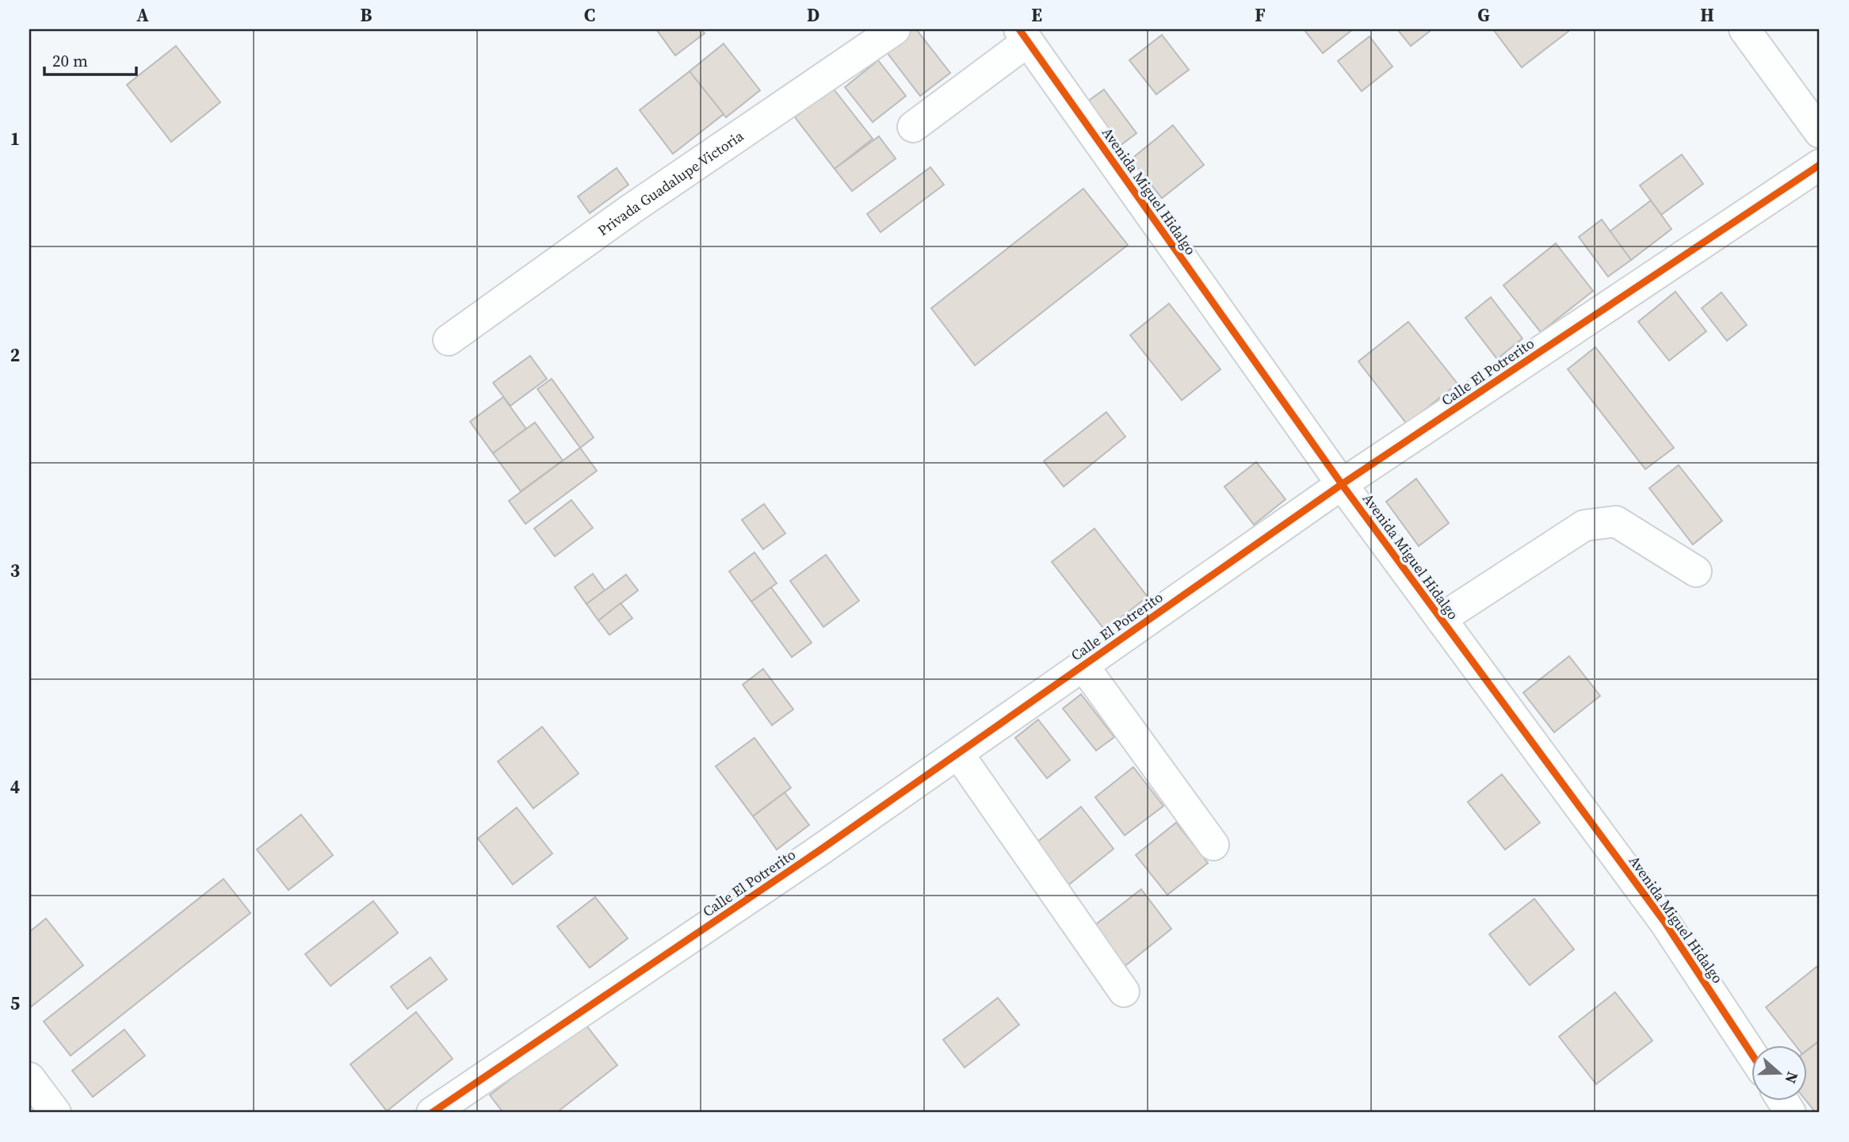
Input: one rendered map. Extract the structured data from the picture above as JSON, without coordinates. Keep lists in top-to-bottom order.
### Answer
{
  "streets": {
    "street": ["Privada Guadalupe Victoria", "Avenida Miguel Hidalgo", "Calle El Potrerito"]
  },
  "crossings": [
    ["Avenida Miguel Hidalgo", "Calle El Potrerito"]
  ],
  "scale_bar": "20 m",
  "north": "right",
  "grid": {
    "columns": [
      "A",
      "B",
      "C",
      "D",
      "E",
      "F",
      "G",
      "H"
    ],
    "rows": [
      "1",
      "2",
      "3",
      "4",
      "5"
    ]
  }
}
